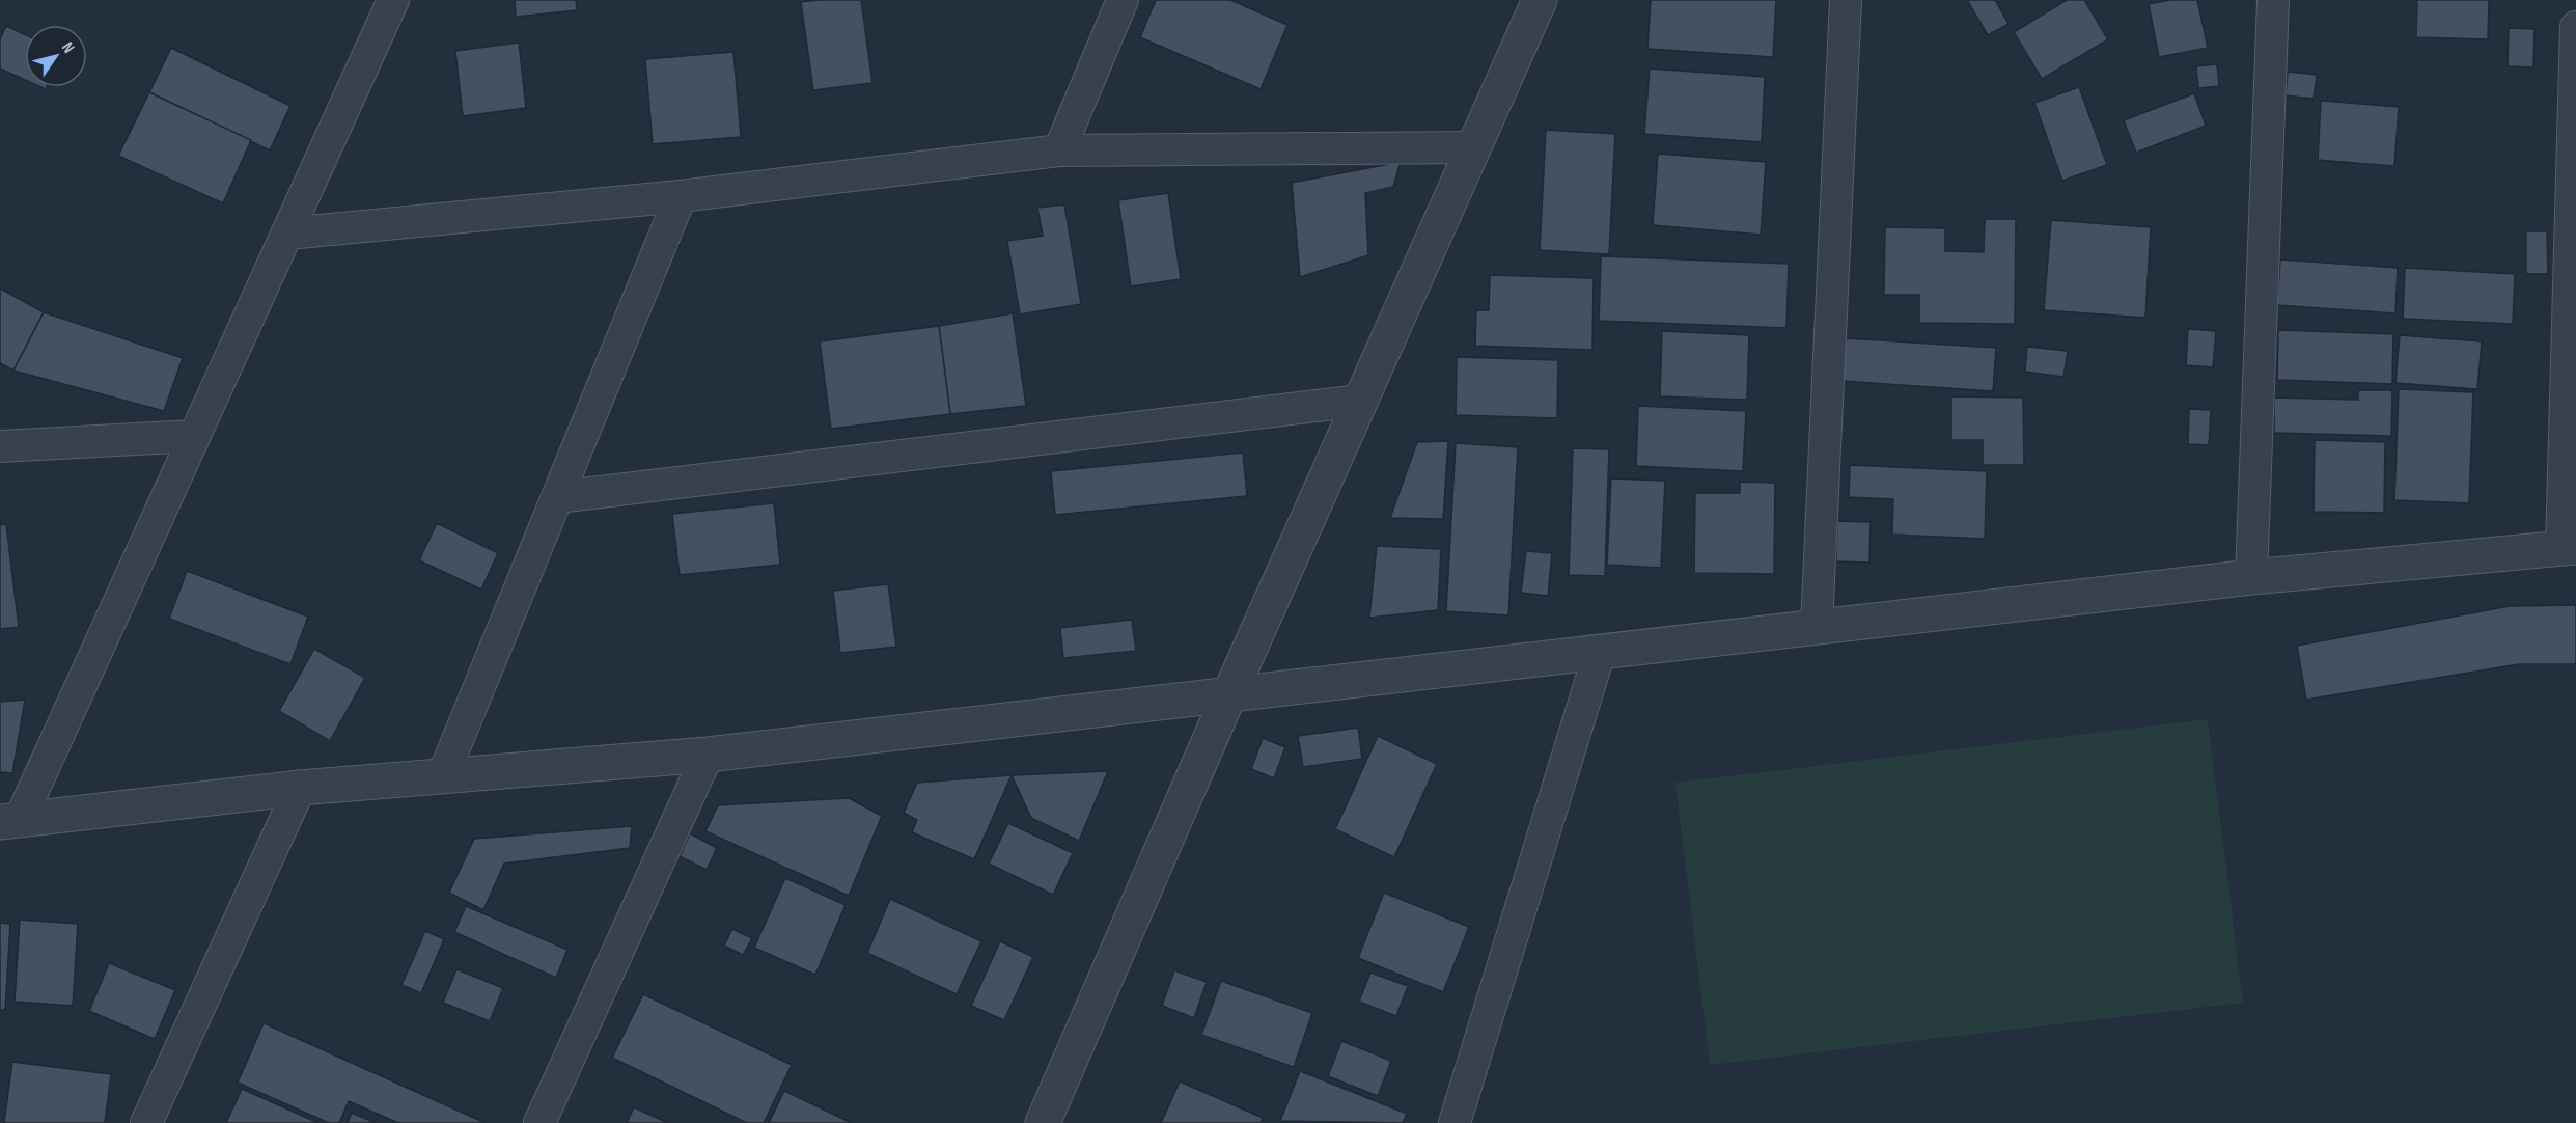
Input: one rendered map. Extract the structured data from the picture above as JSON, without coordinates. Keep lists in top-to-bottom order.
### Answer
{
  "north": "top right"
}
